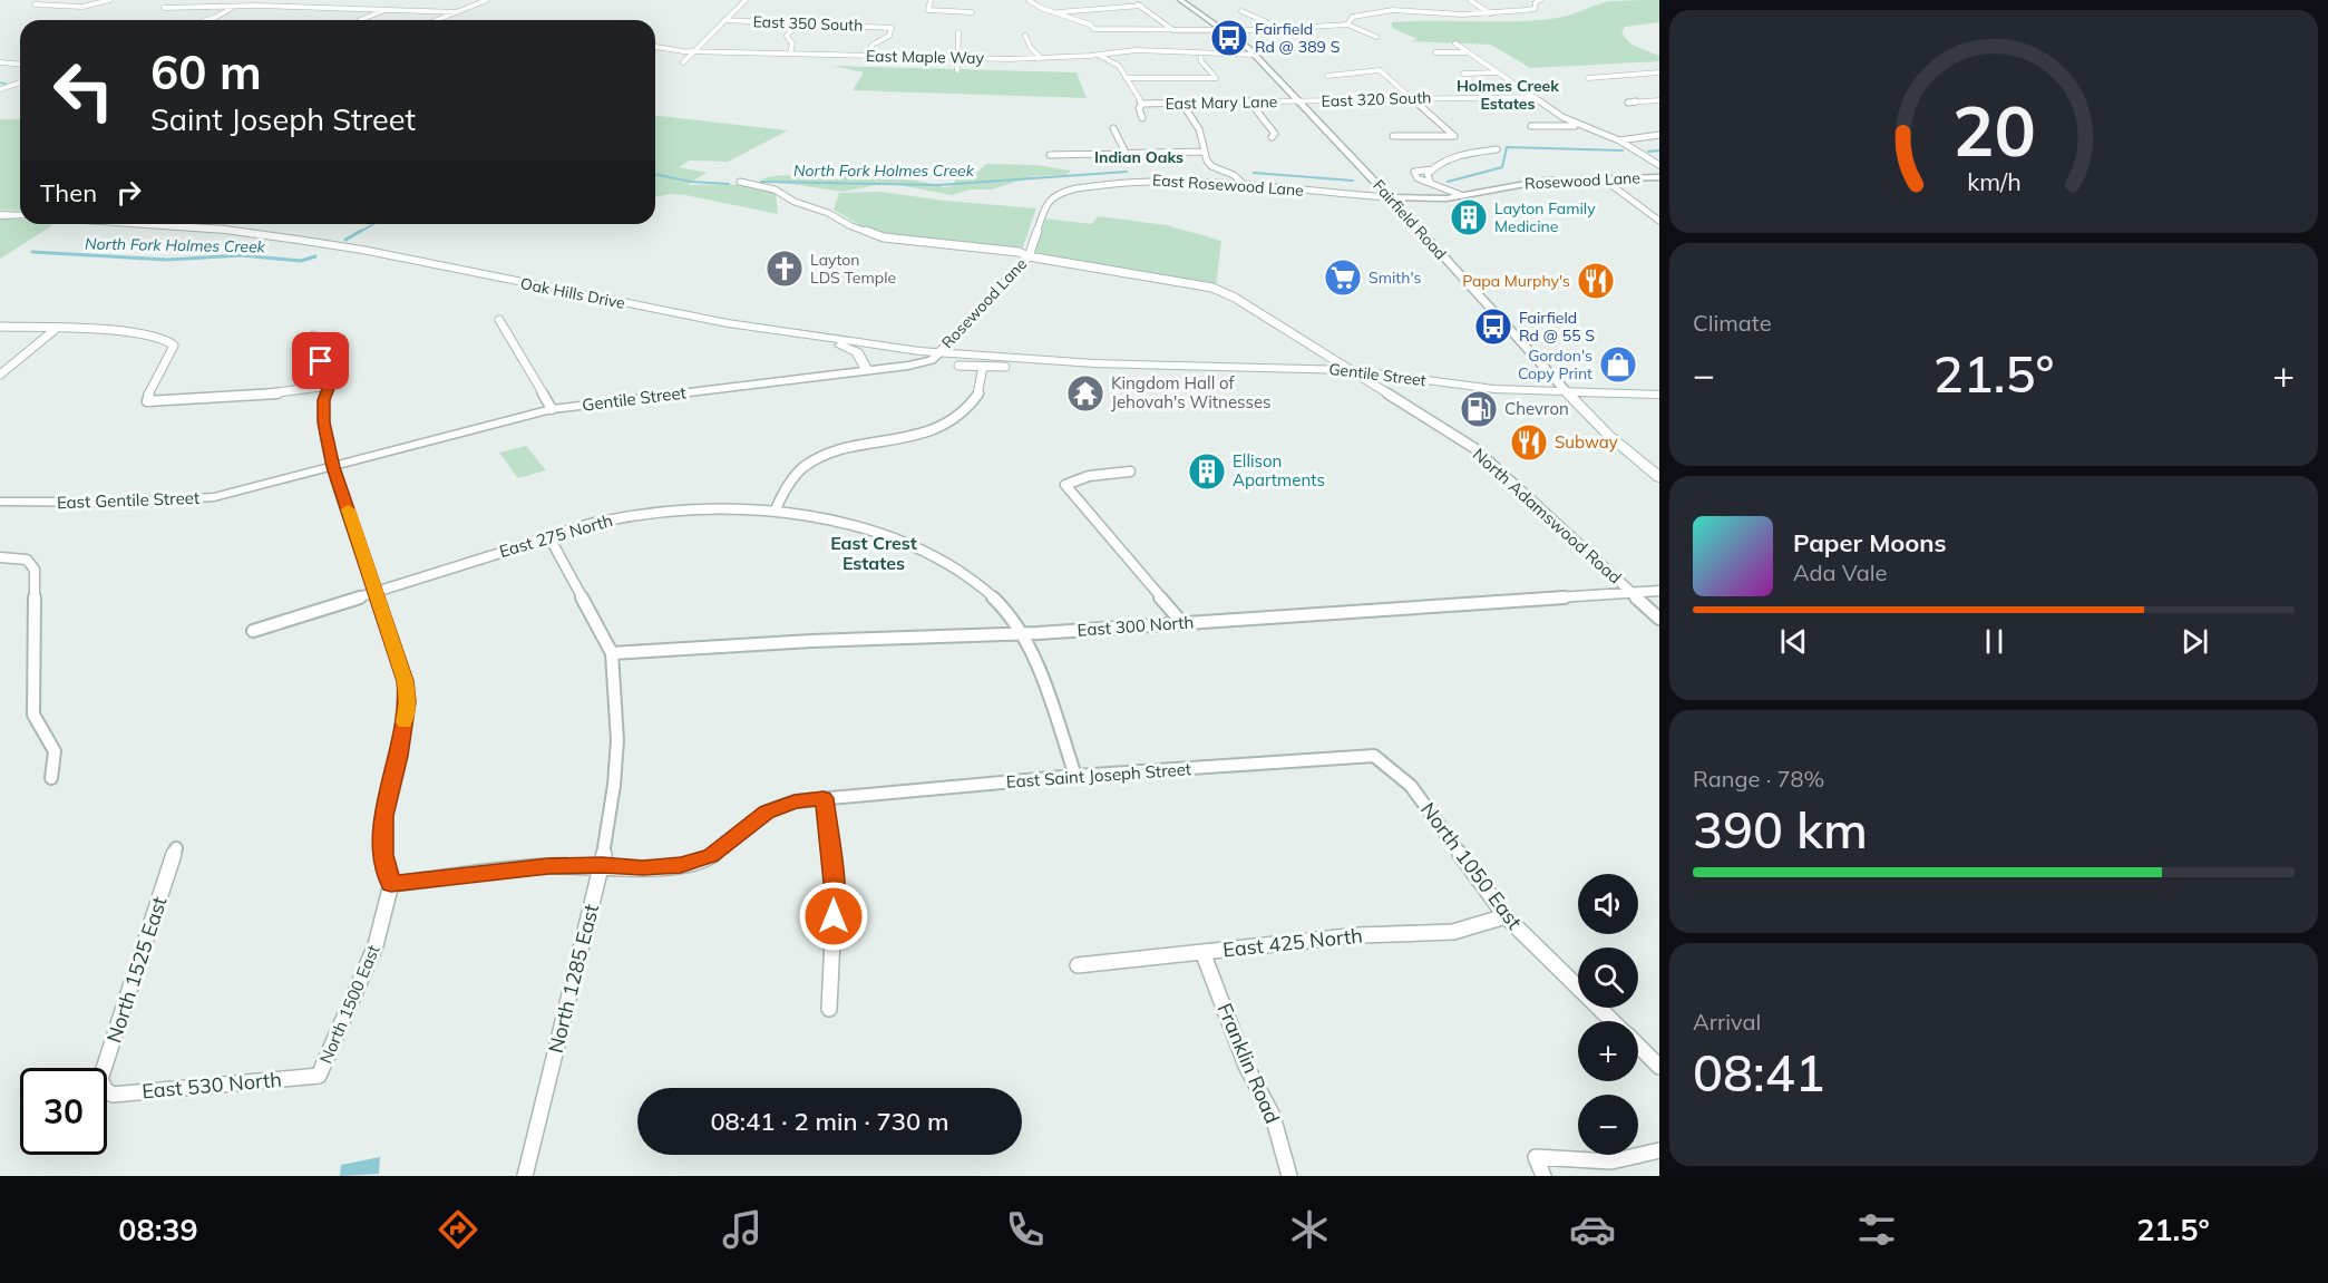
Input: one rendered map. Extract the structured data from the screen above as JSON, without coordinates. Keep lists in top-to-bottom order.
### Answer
{
  "streets": {
    "main road": ["Fairfield Road", "Oak Hills Drive", "Gentile Street"],
    "street": [
      "East 350 South",
      "East Maple Way",
      "East 320 South",
      "East Mary Lane",
      "Rosewood Lane",
      "East Rosewood Lane",
      "East Gentile Street",
      "North Adamswood Road",
      "East 275 North",
      "East 300 North",
      "East Saint Joseph Street",
      "North 1050 East",
      "East 425 North",
      "North 1525 East",
      "North 1285 East",
      "North 1500 East",
      "Franklin Road",
      "East 530 North"
    ]
  },
  "crossings": [
    ["East 350 South", "East Maple Way"],
    ["East Maple Way", "Fairfield Road"],
    ["East 320 South", "East Mary Lane"],
    ["East 320 South", "Fairfield Road"],
    ["East Mary Lane", "Fairfield Road"],
    ["Rosewood Lane", "East Rosewood Lane"],
    ["Rosewood Lane", "Fairfield Road"],
    ["Rosewood Lane", "Oak Hills Drive"],
    ["Rosewood Lane", "Gentile Street"],
    ["Rosewood Lane", "North Adamswood Road"],
    ["East Rosewood Lane", "Fairfield Road"],
    ["Fairfield Road", "Gentile Street"],
    ["Oak Hills Drive", "Gentile Street"],
    ["Gentile Street", "East Gentile Street"],
    ["Gentile Street", "North Adamswood Road"],
    ["Gentile Street", "North 1500 East"],
    ["East Gentile Street", "North 1500 East"],
    ["North Adamswood Road", "East 300 North"],
    ["East 275 North", "East 300 North"],
    ["East 275 North", "East Saint Joseph Street"],
    ["East 275 North", "North 1500 East"],
    ["East 300 North", "North 1285 East"],
    ["East Saint Joseph Street", "North 1050 East"],
    ["East Saint Joseph Street", "North 1285 East"],
    ["East Saint Joseph Street", "North 1500 East"],
    ["North 1050 East", "East 425 North"],
    ["East 425 North", "Franklin Road"],
    ["North 1500 East", "East 530 North"]
  ],
  "districts": ["Holmes Creek Estates", "Indian Oaks", "East Crest Estates"],
  "water": ["North Fork Holmes Creek"],
  "places": {
    "bus stop": ["Fairfield Rd @ 389 S", "Fairfield Rd @ 55 S"],
    "building": ["Layton Family Medicine", "Ellison Apartments"],
    "church": ["Layton LDS Temple"],
    "supermarket": ["Smith's"],
    "restaurant": ["Papa Murphy's", "Subway"],
    "shop": ["Gordon's Copy Print"],
    "temple": ["Kingdom Hall of Jehovah's Witnesses"],
    "fuel station": ["Chevron"]
  },
  "page": {
    "turn": ["60 m", "Saint Joseph Street"],
    "then": "Then",
    "tile": [
      "Climate",
      ["Range · 78%", "390 km"],
      ["Arrival", "08:41"]
    ],
    "heat": ["−", "21.5°", "+"],
    "song": ["Paper Moons", "Ada Vale"],
    "map_buttons": ["+", "−"],
    "limit": "30",
    "trip": "08:41 · 2 min · 730 m",
    "tabs": ["08:39", "21.5°"],
    "gauge": ["20", "km/h"]
  }
}
